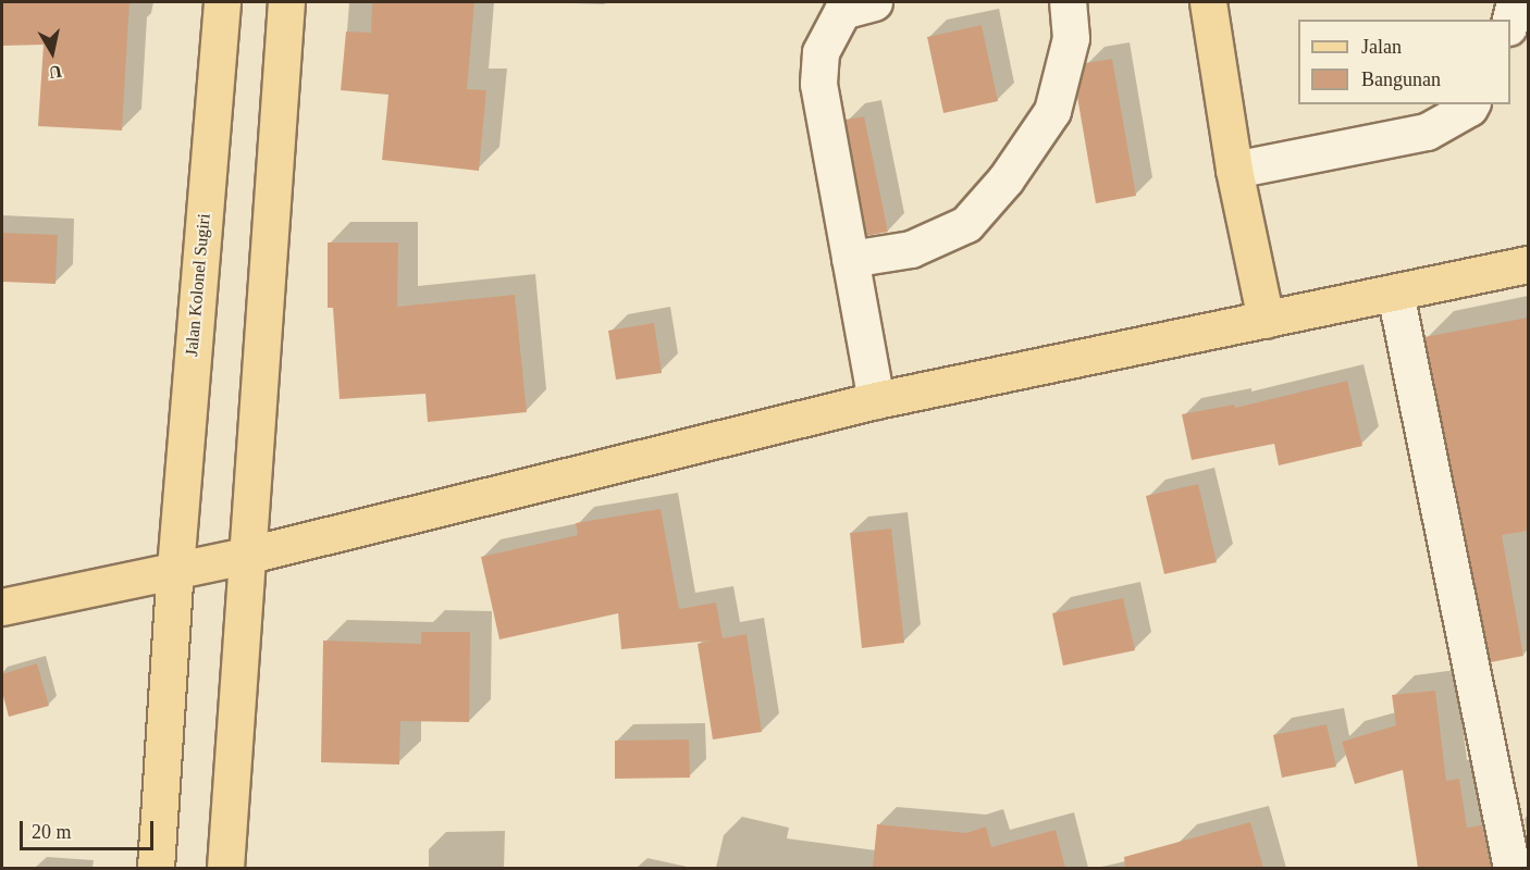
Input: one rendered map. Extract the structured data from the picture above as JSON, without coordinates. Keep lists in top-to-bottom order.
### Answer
{
  "streets": {
    "main road": ["Jalan Kolonel Sugiri"]
  },
  "legend": ["Jalan", "Bangunan"],
  "scale_bar": "20 m",
  "north": "bottom"
}
